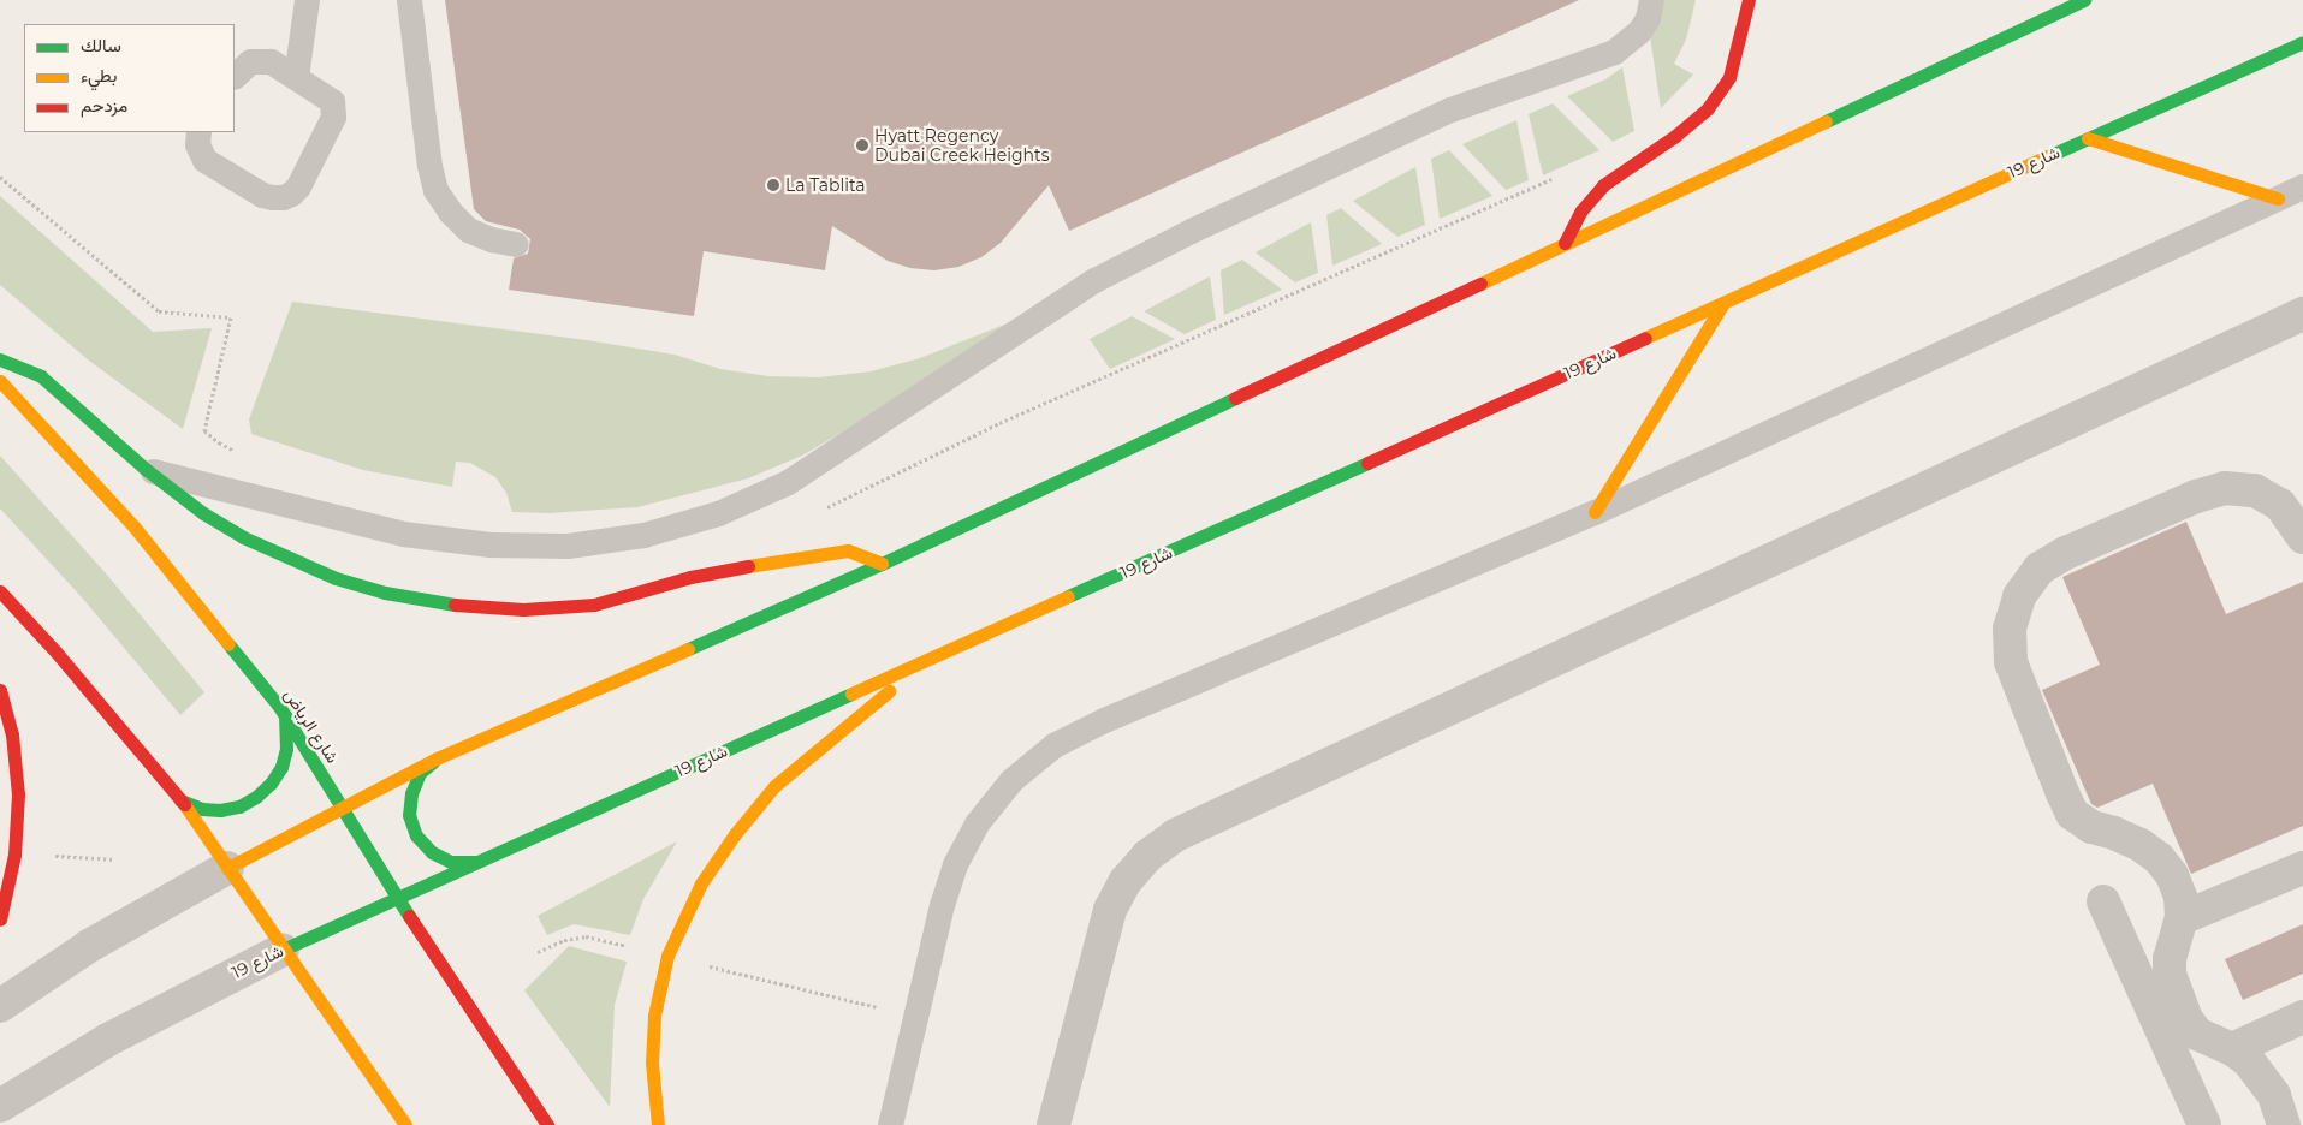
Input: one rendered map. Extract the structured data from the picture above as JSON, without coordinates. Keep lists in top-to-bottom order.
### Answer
{
  "streets": {
    "main road": ["شارع 19", "شارع الرياض"]
  },
  "crossings": [
    ["شارع 19", "شارع الرياض"]
  ],
  "places": ["Hyatt Regency Dubai Creek Heights", "La Tablita"],
  "legend": ["سالك", "بطيء", "مزدحم"]
}
